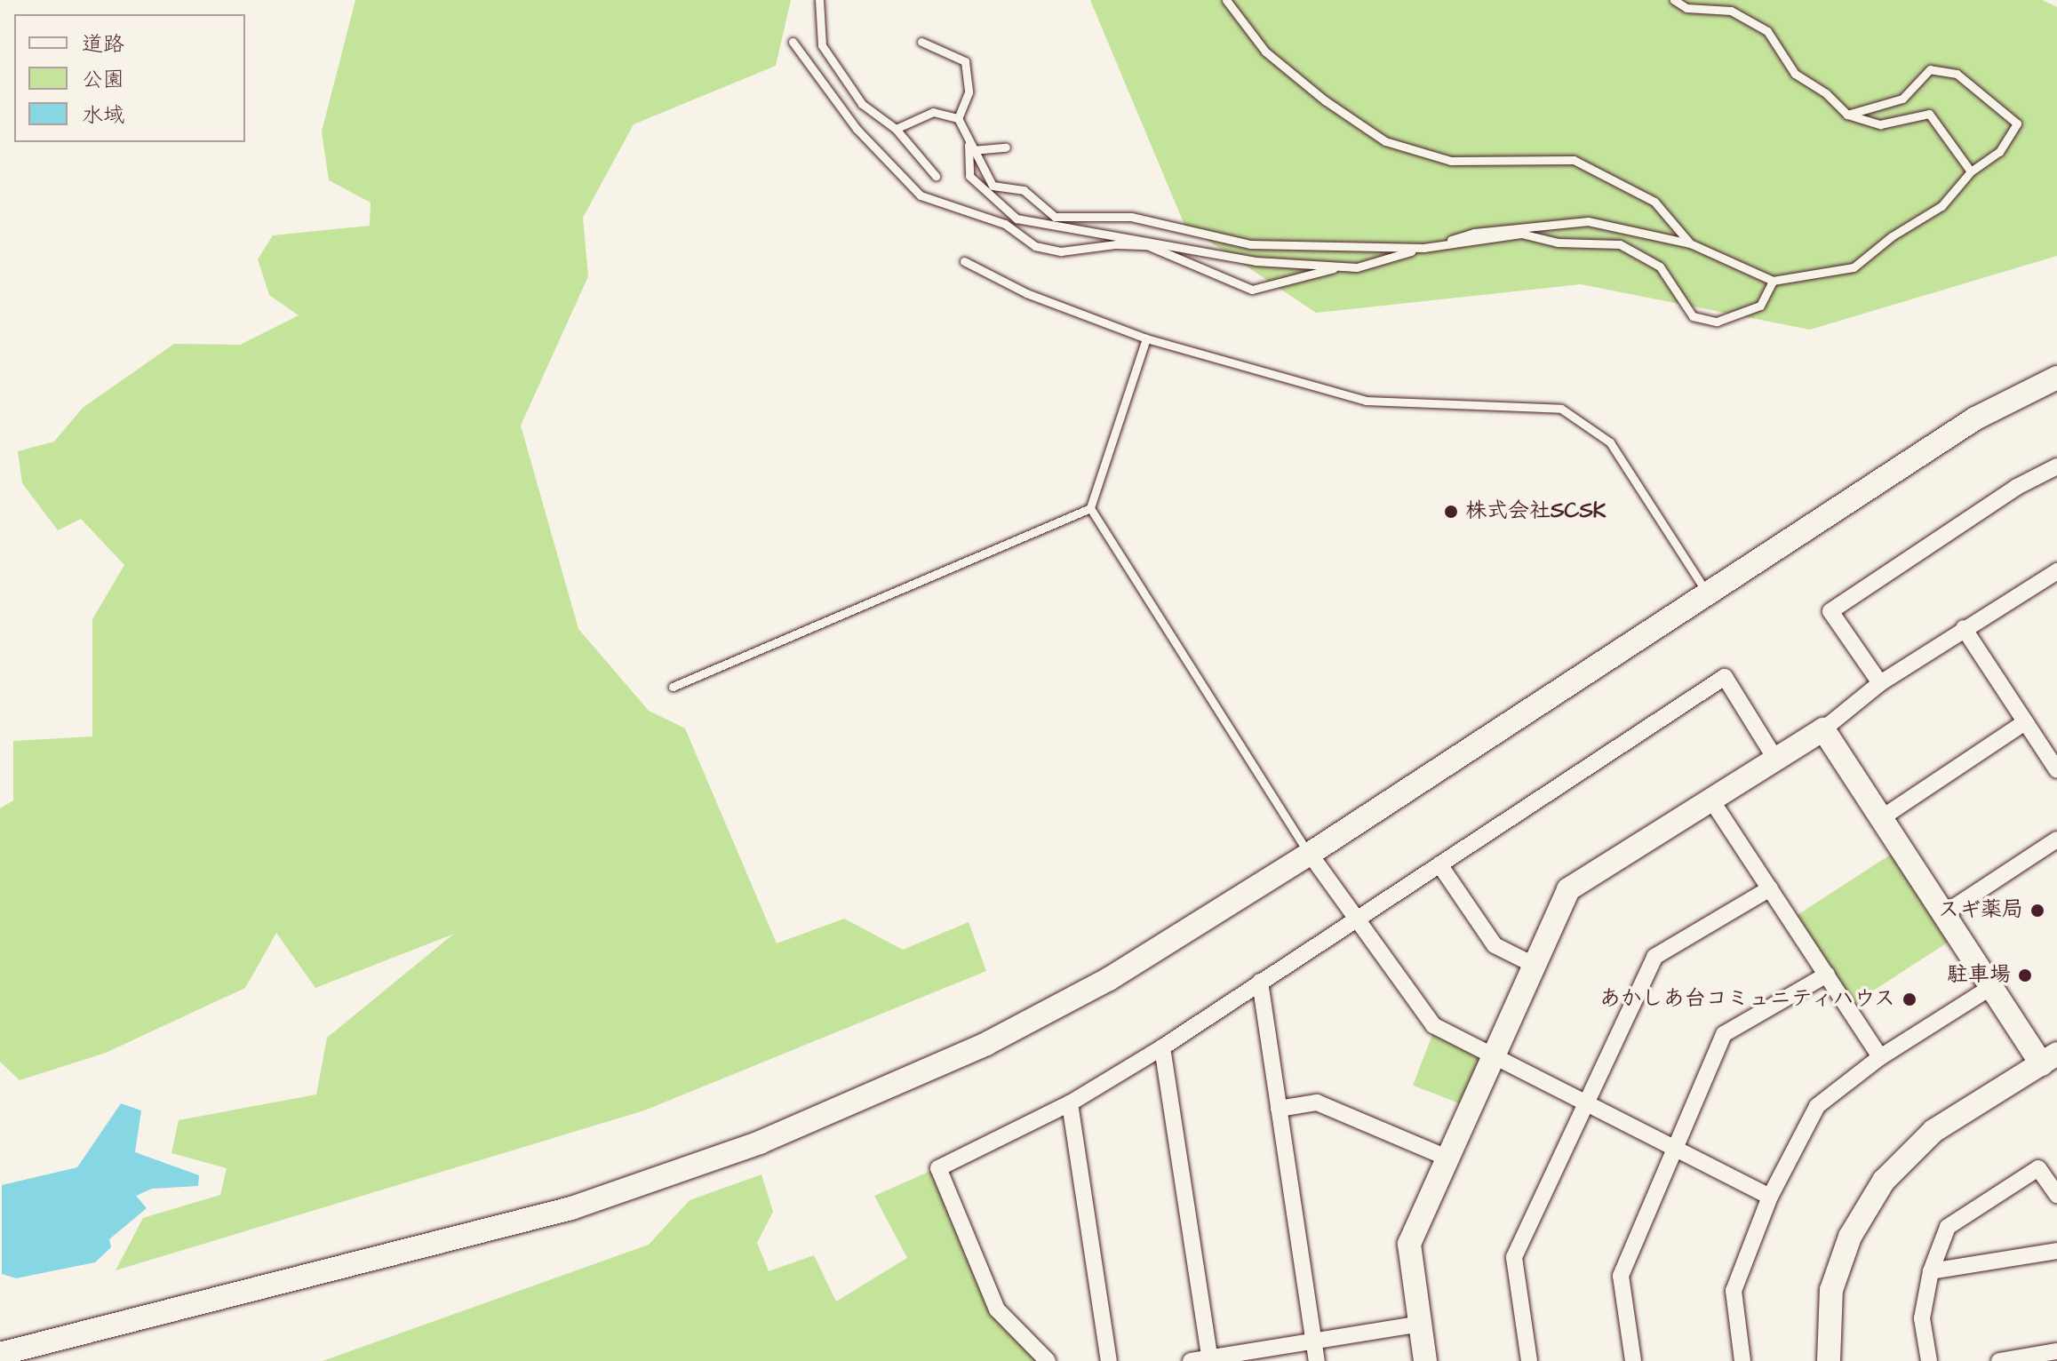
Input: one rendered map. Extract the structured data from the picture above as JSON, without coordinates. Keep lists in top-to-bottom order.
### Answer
{
  "places": [
    "株式会社SCSK",
    "スギ薬局",
    "駐車場",
    "あかしあ台コミュニティハウス"
  ],
  "legend": ["道路", "公園", "水域"]
}
